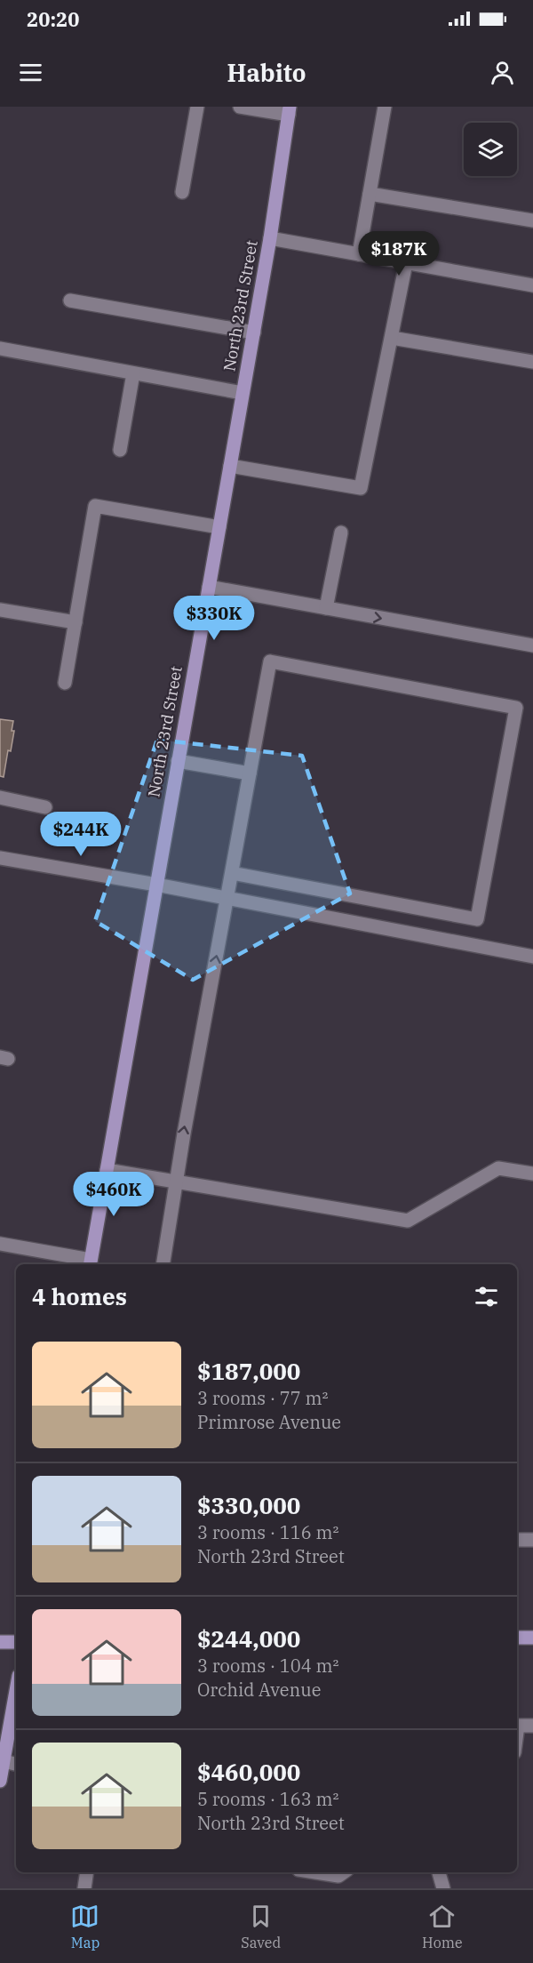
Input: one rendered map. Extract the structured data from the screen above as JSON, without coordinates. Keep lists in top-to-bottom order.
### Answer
{
  "streets": {
    "main road": ["North 23rd Street"]
  },
  "page": {
    "status": "20:20",
    "header": "Habito",
    "price": [
      "$187K",
      "$330K",
      "$244K",
      "$460K"
    ],
    "heading": "4 homes",
    "list": [
      {
        "name": "$187,000",
        "note": "3 rooms · 77 m² · Primrose Avenue"
      },
      {
        "name": "$330,000",
        "note": "3 rooms · 116 m² · North 23rd Street"
      },
      {
        "name": "$244,000",
        "note": "3 rooms · 104 m² · Orchid Avenue"
      },
      {
        "name": "$460,000",
        "note": "5 rooms · 163 m² · North 23rd Street"
      }
    ],
    "tabs": ["Map", "Saved", "Home"]
  }
}
